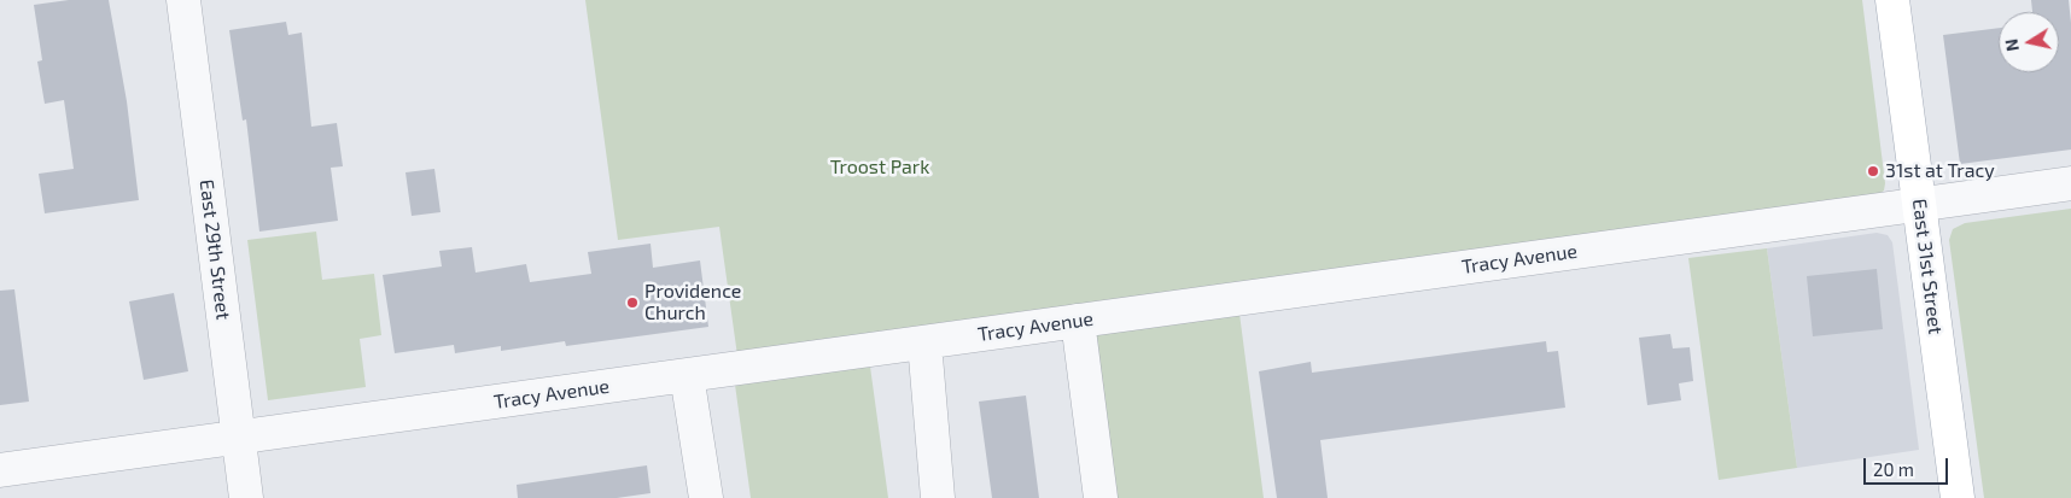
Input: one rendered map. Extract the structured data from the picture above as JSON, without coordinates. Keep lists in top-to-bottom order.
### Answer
{
  "streets": {
    "main road": ["East 31st Street"],
    "street": ["East 29th Street", "Tracy Avenue"]
  },
  "crossings": [
    ["East 29th Street", "Tracy Avenue"],
    ["Tracy Avenue", "East 31st Street"]
  ],
  "parks": ["Troost Park"],
  "places": ["31st at Tracy", "Providence Church"],
  "scale_bar": "20 m",
  "north": "left"
}
